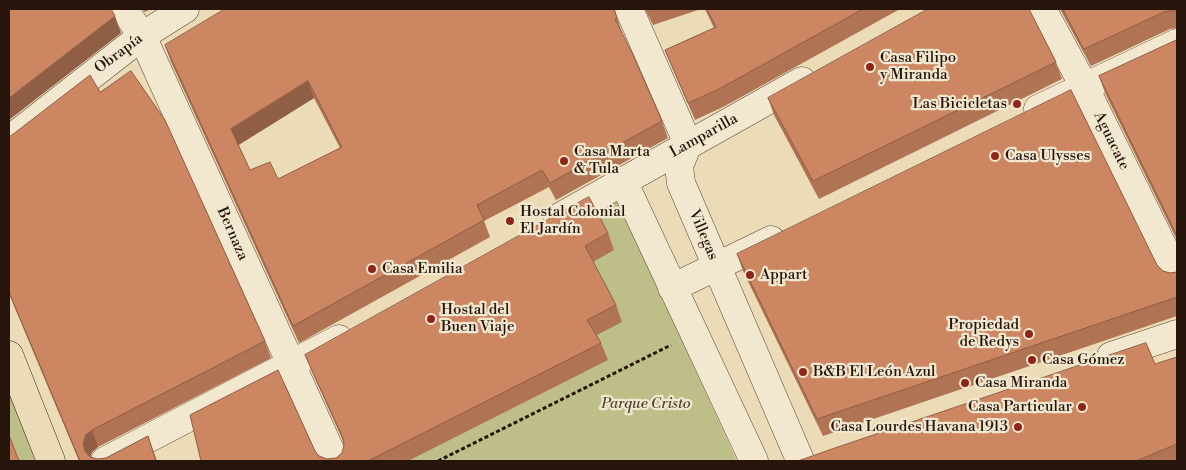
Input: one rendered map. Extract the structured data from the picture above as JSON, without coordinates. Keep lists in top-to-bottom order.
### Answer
{
  "streets": {
    "street": [
      "Obrapía",
      "Lamparilla",
      "Aguacate",
      "Bernaza",
      "Villegas"
    ]
  },
  "crossings": [
    ["Obrapía", "Bernaza"],
    ["Lamparilla", "Villegas"]
  ],
  "parks": ["Parque Cristo"],
  "places": [
    "Casa Filipo y Miranda",
    "Las Bicicletas",
    "Casa Ulysses",
    "Casa Marta & Tula",
    "Hostal Colonial El Jardín",
    "Casa Emilia",
    "Appart",
    "Hostal del Buen Viaje",
    "Propiedad de Redys",
    "Casa Gómez",
    "B&B El León Azul",
    "Casa Miranda",
    "Casa Particular",
    "Casa Lourdes Havana 1913"
  ]
}
